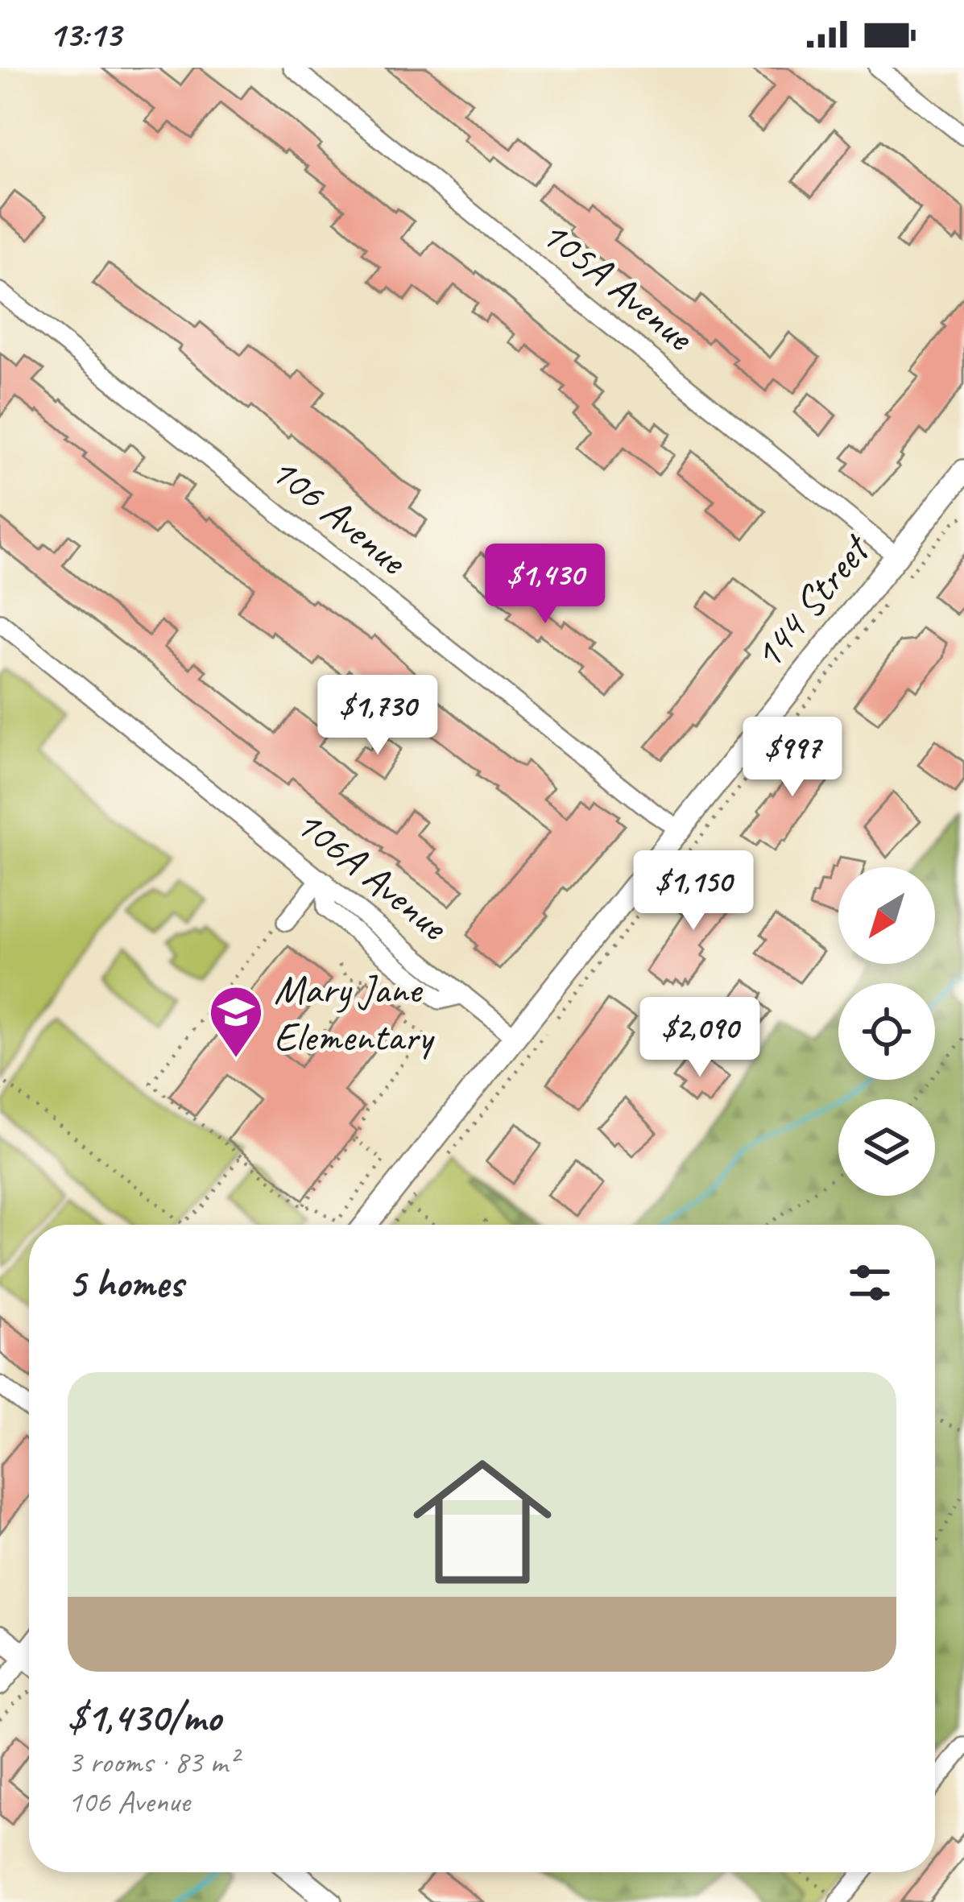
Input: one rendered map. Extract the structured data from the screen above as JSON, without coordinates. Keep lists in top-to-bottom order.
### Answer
{
  "streets": {
    "main road": ["144 Street"],
    "street": ["105A Avenue", "106 Avenue", "106A Avenue"]
  },
  "crossings": [
    ["105A Avenue", "144 Street"],
    ["106 Avenue", "144 Street"],
    ["144 Street", "106A Avenue"]
  ],
  "places": {
    "school or university": ["Mary Jane Elementary"]
  },
  "north": "bottom left",
  "page": {
    "status": "13:13",
    "price": [
      "$1,430",
      "$1,730",
      "$997",
      "$1,150",
      "$2,090"
    ],
    "heading": "5 homes",
    "list": [
      {
        "name": "$1,430/mo",
        "note": "3 rooms · 83 m² · 106 Avenue"
      }
    ]
  }
}
